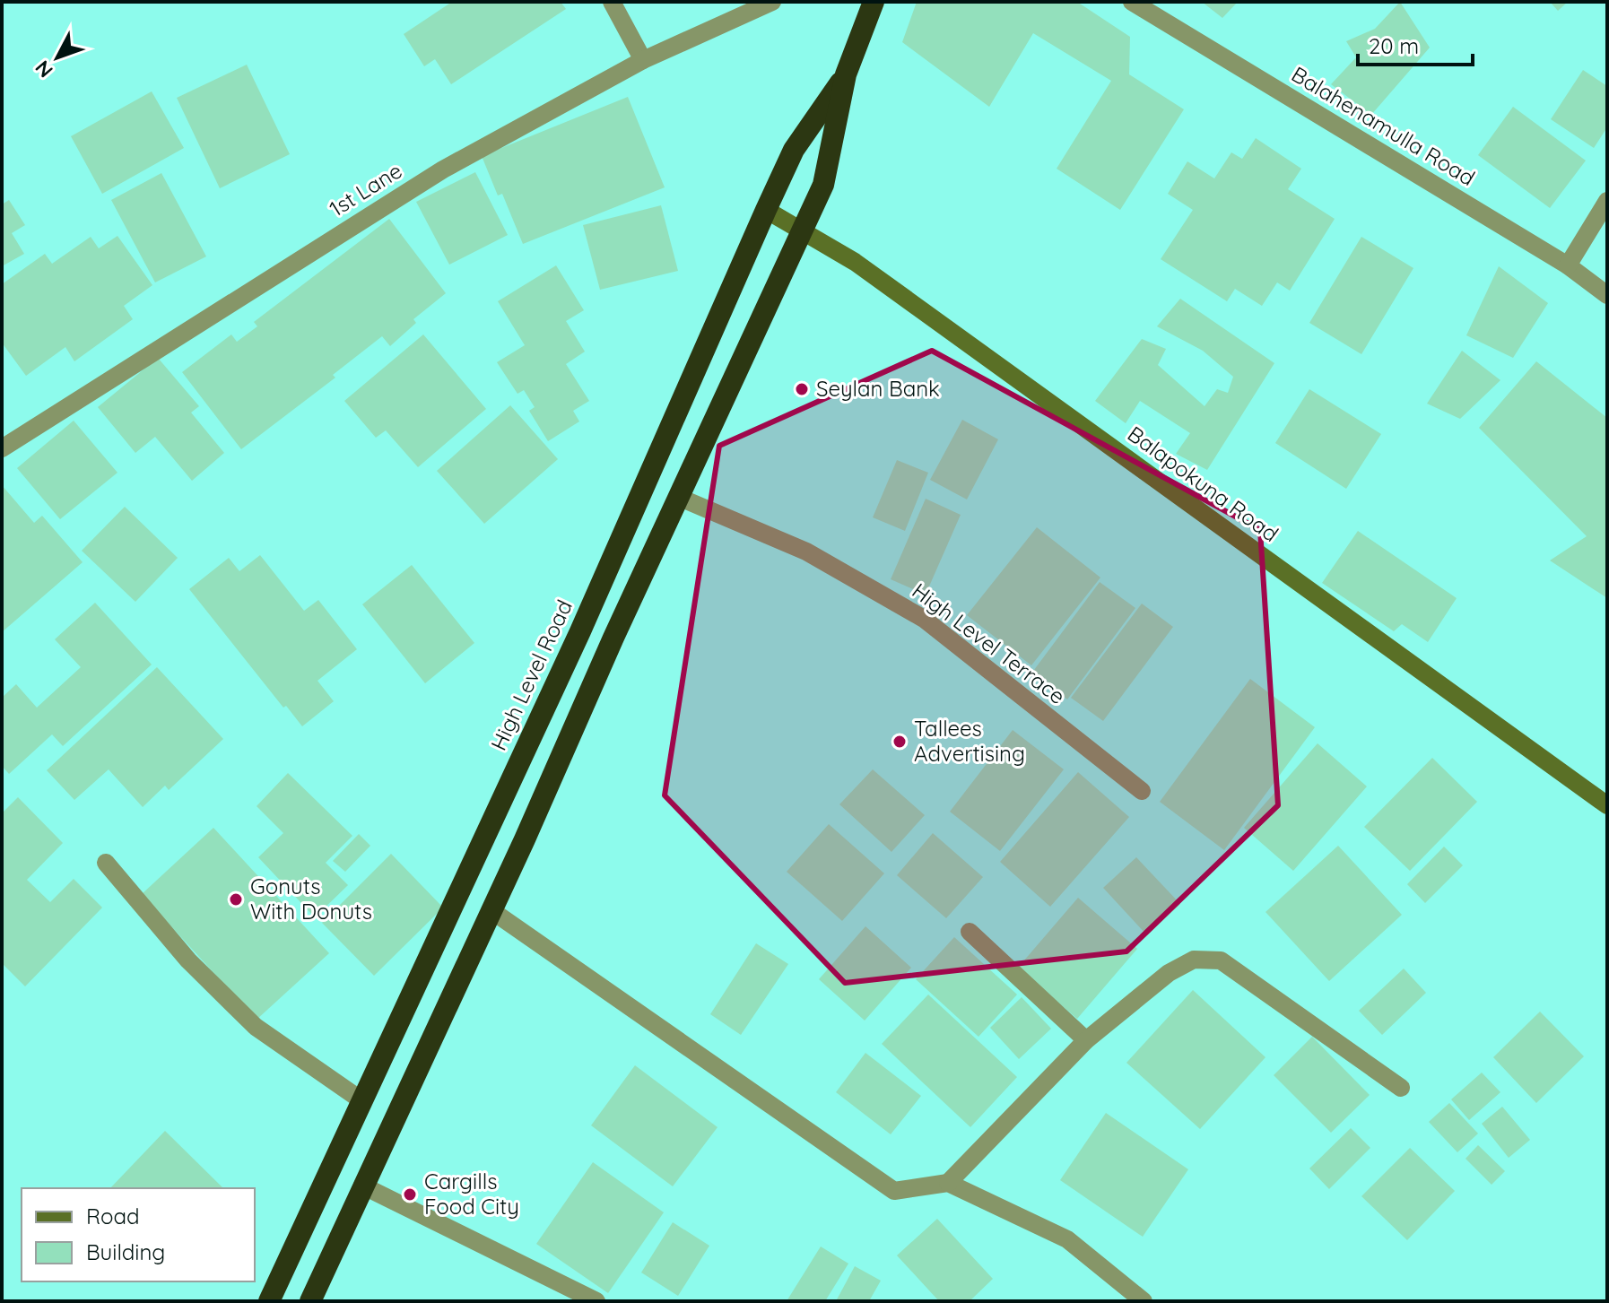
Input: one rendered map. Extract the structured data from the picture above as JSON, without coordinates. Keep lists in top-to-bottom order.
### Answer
{
  "streets": {
    "highway": ["High Level Road"],
    "main road": ["Balapokuna Road"],
    "street": ["Balahenamulla Road", "1st Lane", "High Level Terrace"]
  },
  "crossings": [
    ["Balapokuna Road", "High Level Road"],
    ["High Level Terrace", "High Level Road"]
  ],
  "places": [
    "Seylan Bank",
    "Tallees Advertising",
    "Gonuts With Donuts",
    "Cargills Food City"
  ],
  "legend": ["Road", "Building"],
  "scale_bar": "20 m",
  "north": "bottom left"
}
